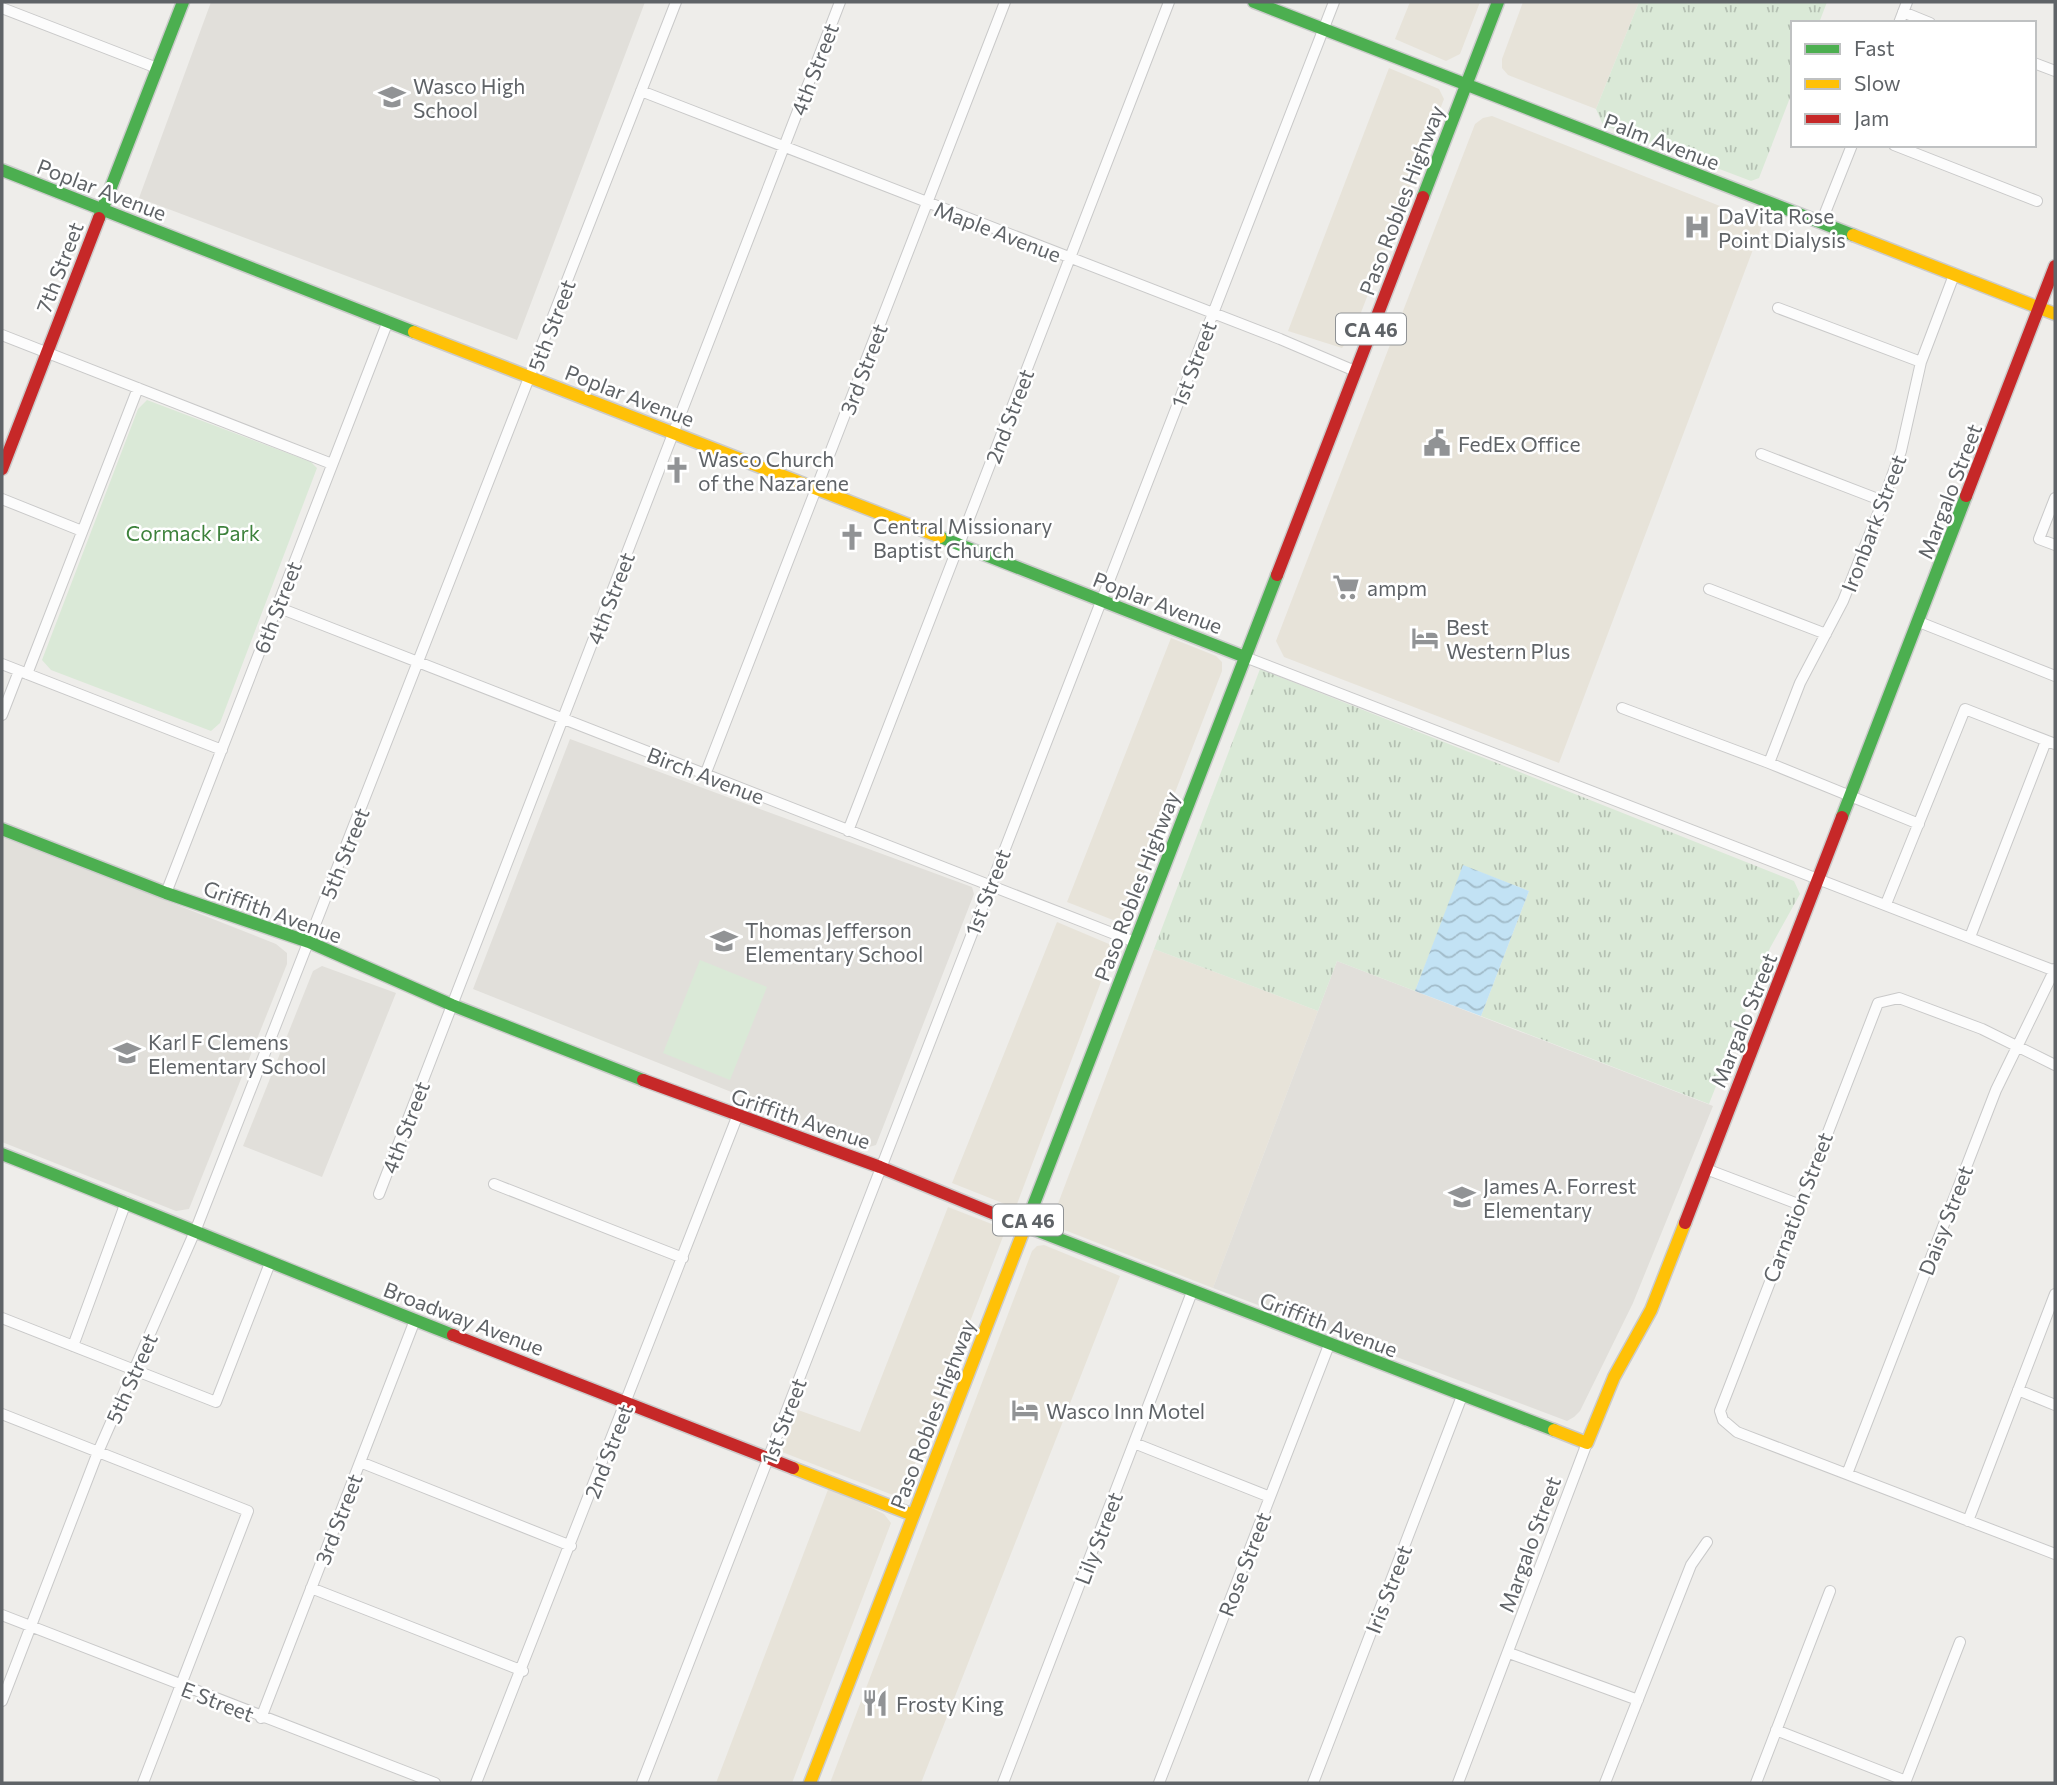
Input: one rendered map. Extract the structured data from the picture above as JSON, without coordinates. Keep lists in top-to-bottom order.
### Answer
{
  "streets": {
    "main road": [
      "Palm Avenue",
      "Poplar Avenue",
      "Paso Robles Highway",
      "7th Street",
      "CA 46",
      "Margalo Street",
      "Griffith Avenue",
      "Broadway Avenue"
    ],
    "street": [
      "4th Street",
      "Maple Avenue",
      "5th Street",
      "1st Street",
      "3rd Street",
      "2nd Street",
      "Ironbark Street",
      "6th Street",
      "Birch Avenue",
      "Carnation Street",
      "Daisy Street",
      "Lily Street",
      "Rose Street",
      "Iris Street",
      "E Street"
    ]
  },
  "crossings": [
    ["4th Street", "Poplar Avenue"],
    ["4th Street", "Maple Avenue"],
    ["4th Street", "Birch Avenue"],
    ["4th Street", "Griffith Avenue"],
    ["Palm Avenue", "Paso Robles Highway"],
    ["Palm Avenue", "1st Street"],
    ["Palm Avenue", "Margalo Street"],
    ["Palm Avenue", "Ironbark Street"],
    ["Poplar Avenue", "Paso Robles Highway"],
    ["Poplar Avenue", "7th Street"],
    ["Poplar Avenue", "5th Street"],
    ["Poplar Avenue", "1st Street"],
    ["Poplar Avenue", "3rd Street"],
    ["Poplar Avenue", "2nd Street"],
    ["Poplar Avenue", "6th Street"],
    ["Paso Robles Highway", "Maple Avenue"],
    ["Paso Robles Highway", "Birch Avenue"],
    ["Paso Robles Highway", "Griffith Avenue"],
    ["Paso Robles Highway", "Broadway Avenue"],
    ["Maple Avenue", "5th Street"],
    ["Maple Avenue", "1st Street"],
    ["Maple Avenue", "3rd Street"],
    ["Maple Avenue", "2nd Street"],
    ["5th Street", "Birch Avenue"],
    ["5th Street", "Griffith Avenue"],
    ["5th Street", "Broadway Avenue"],
    ["5th Street", "E Street"],
    ["1st Street", "Birch Avenue"],
    ["1st Street", "Griffith Avenue"],
    ["1st Street", "Broadway Avenue"],
    ["3rd Street", "Birch Avenue"],
    ["3rd Street", "Broadway Avenue"],
    ["3rd Street", "E Street"],
    ["2nd Street", "Birch Avenue"],
    ["2nd Street", "Griffith Avenue"],
    ["2nd Street", "Broadway Avenue"],
    ["Margalo Street", "Griffith Avenue"],
    ["6th Street", "Birch Avenue"],
    ["6th Street", "Griffith Avenue"],
    ["Griffith Avenue", "Lily Street"],
    ["Griffith Avenue", "Rose Street"],
    ["Griffith Avenue", "Iris Street"],
    ["Carnation Street", "Daisy Street"]
  ],
  "parks": ["Cormack Park"],
  "places": {
    "school or university": [
      "Wasco High School",
      "Thomas Jefferson Elementary School",
      "Karl F Clemens Elementary School",
      "James A. Forrest Elementary"
    ],
    "hospital": ["DaVita Rose Point Dialysis"],
    "public building": ["FedEx Office"],
    "church": ["Wasco Church of the Nazarene", "Central Missionary Baptist Church"],
    "supermarket": ["ampm"],
    "hotel": ["Best Western Plus", "Wasco Inn Motel"],
    "restaurant": ["Frosty King"]
  },
  "legend": ["Fast", "Slow", "Jam"]
}
